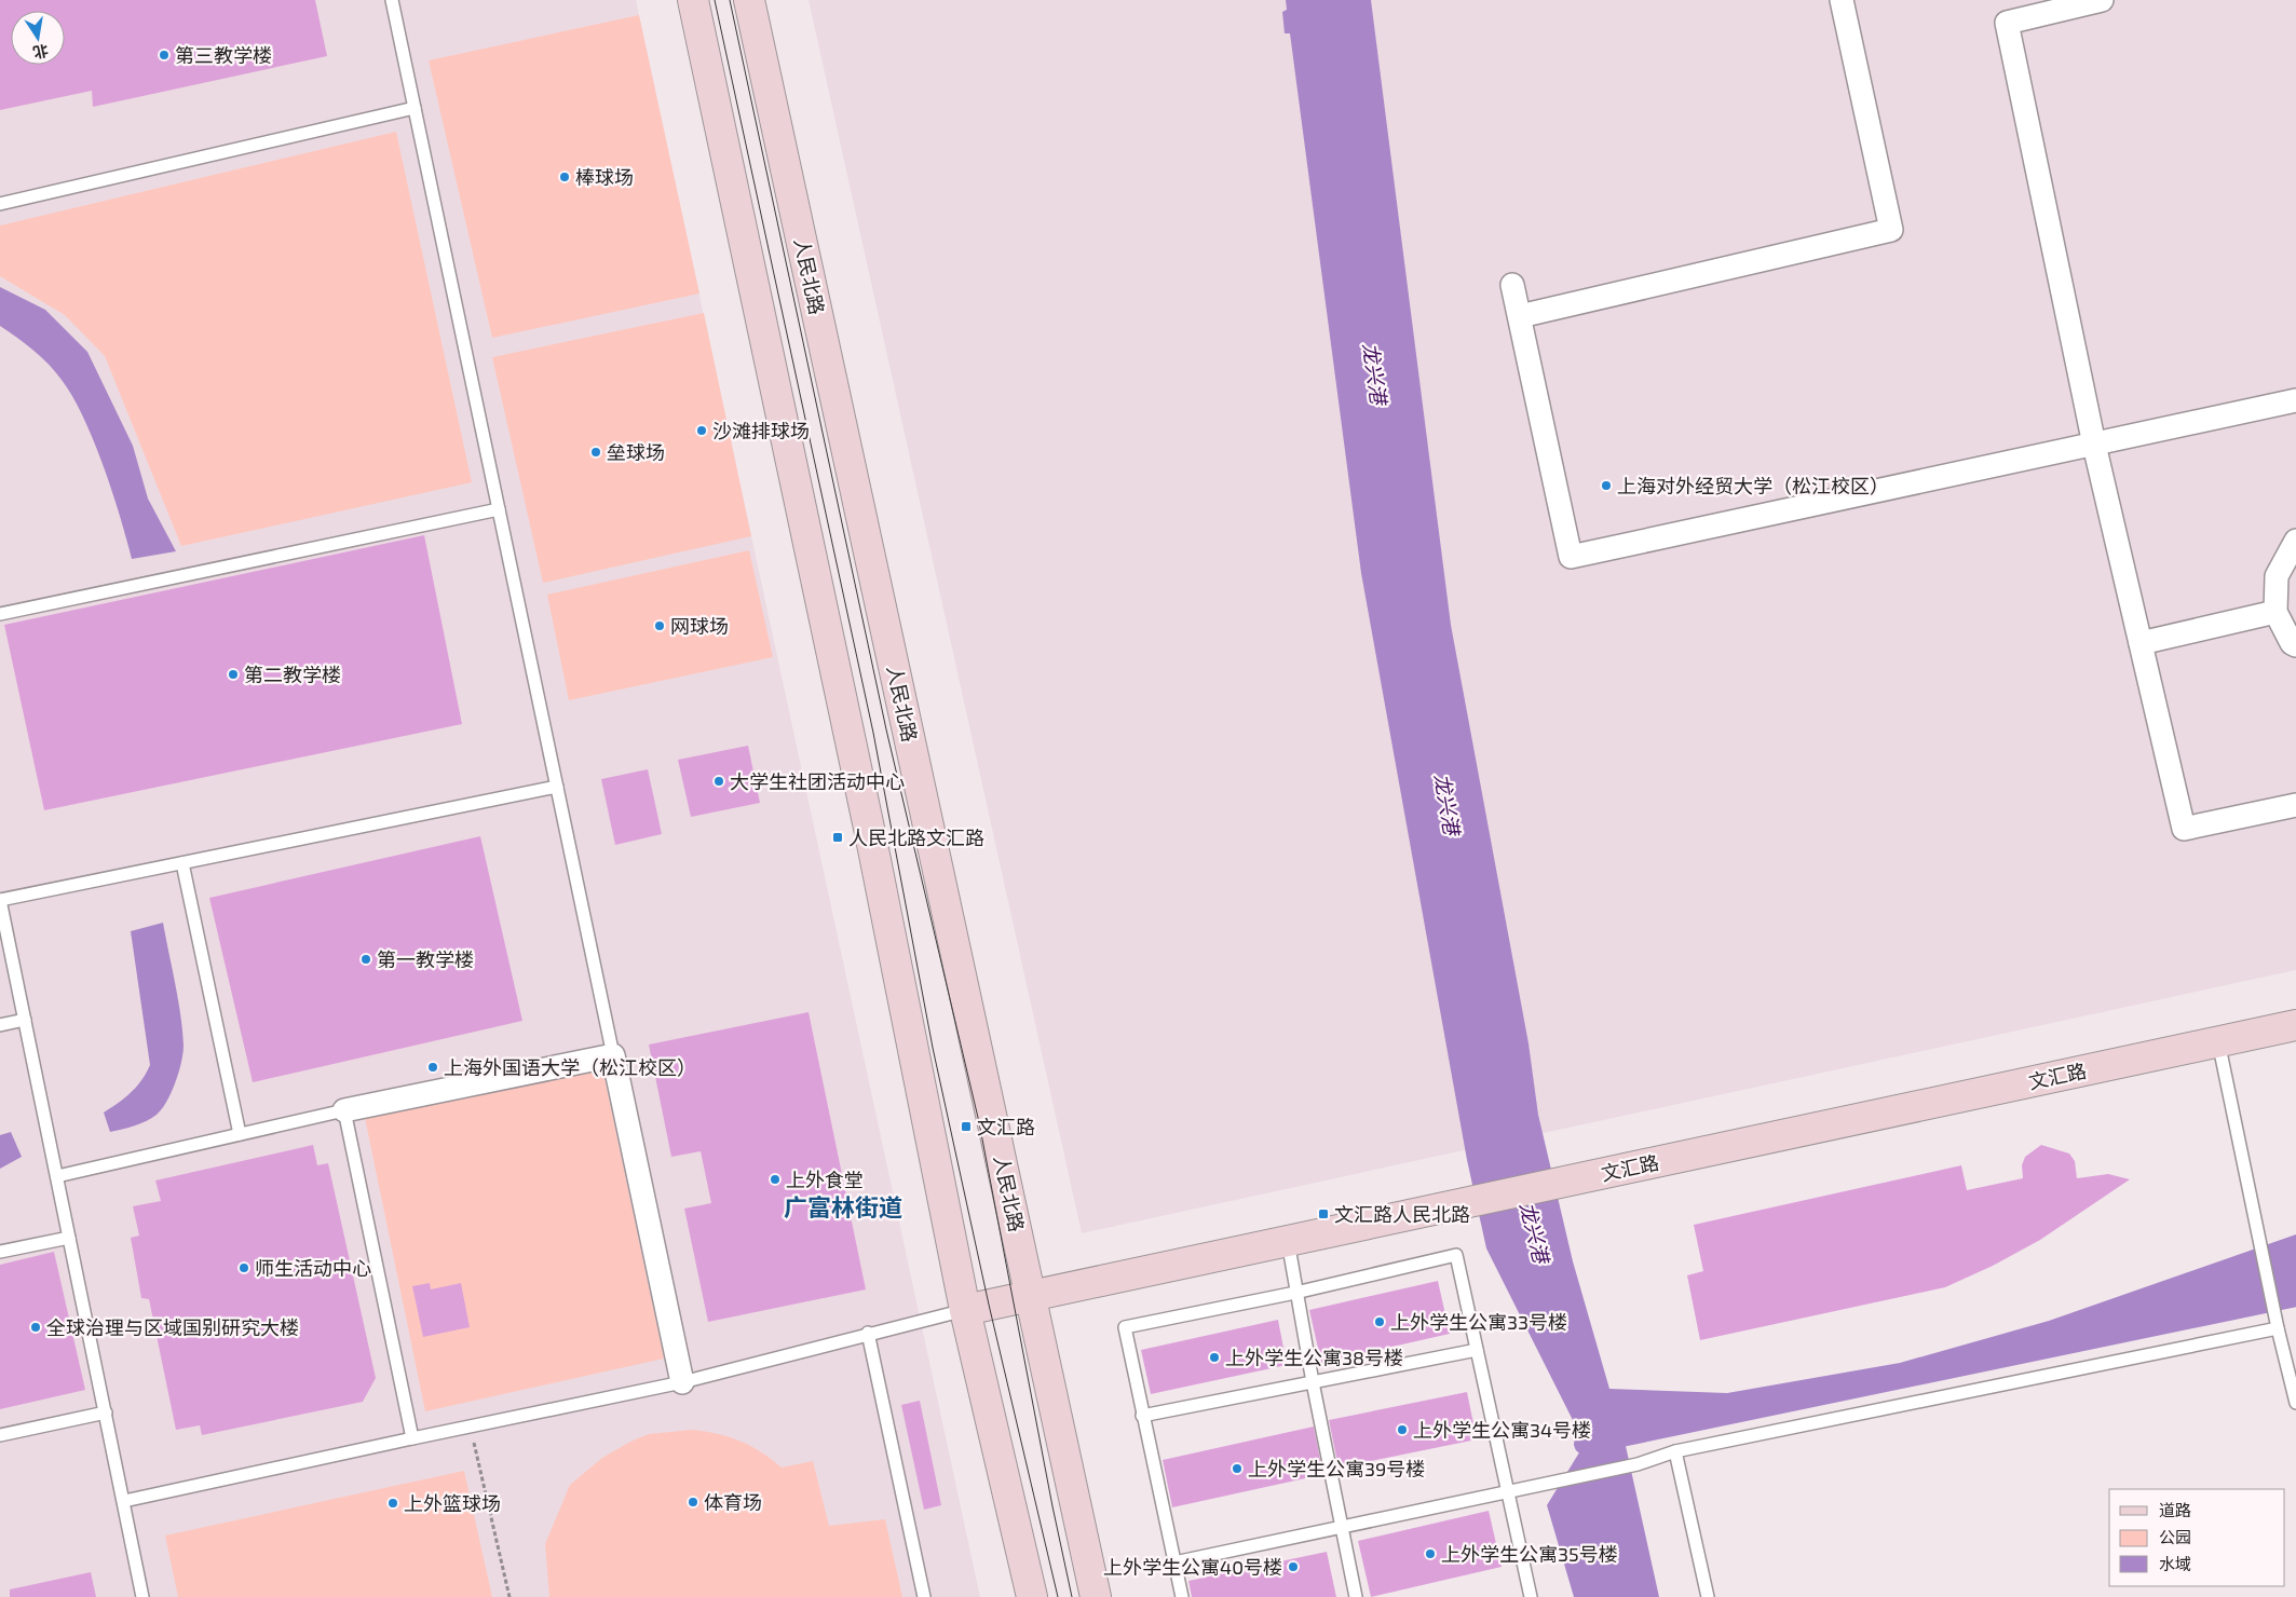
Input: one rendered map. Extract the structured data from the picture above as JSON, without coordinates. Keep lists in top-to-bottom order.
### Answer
{
  "streets": {
    "main road": ["人民北路", "文汇路"]
  },
  "crossings": [
    ["人民北路", "文汇路"]
  ],
  "districts": ["广富林街道"],
  "water": ["龙兴港"],
  "places": {
    "other": [
      "第三教学楼",
      "棒球场",
      "沙滩排球场",
      "垒球场",
      "上海对外经贸大学（松江校区）",
      "网球场",
      "第二教学楼",
      "大学生社团活动中心",
      "第一教学楼",
      "上海外国语大学（松江校区）",
      "上外食堂",
      "师生活动中心",
      "上外学生公寓33号楼",
      "全球治理与区域国别研究大楼",
      "上外学生公寓38号楼",
      "上外学生公寓34号楼",
      "上外学生公寓39号楼",
      "体育场",
      "上外篮球场",
      "上外学生公寓35号楼",
      "上外学生公寓40号楼"
    ],
    "transit": ["人民北路文汇路", "文汇路", "文汇路人民北路"]
  },
  "legend": ["道路", "公园", "水域"],
  "north": "bottom"
}
